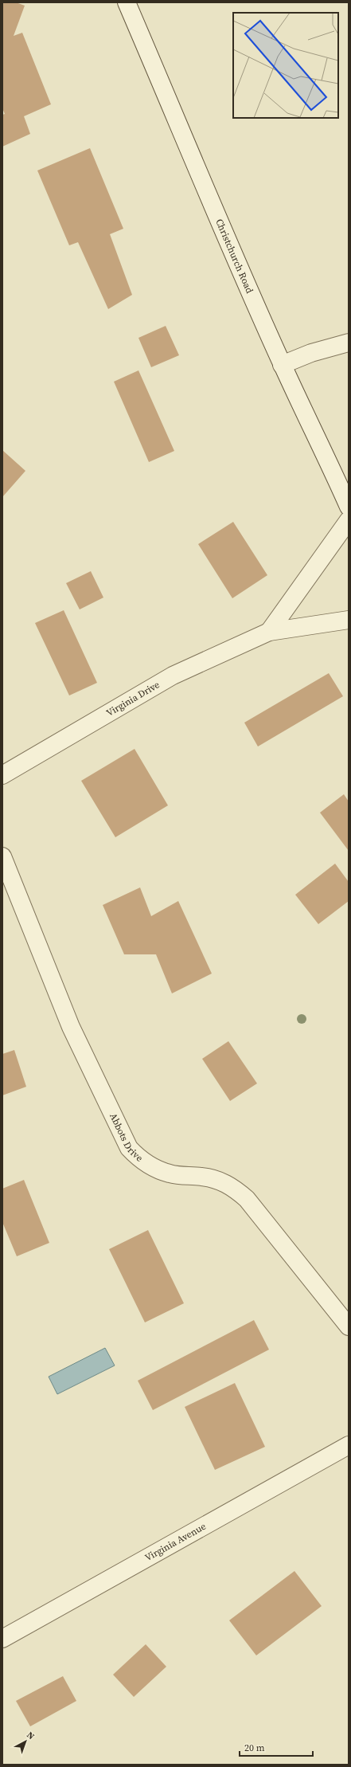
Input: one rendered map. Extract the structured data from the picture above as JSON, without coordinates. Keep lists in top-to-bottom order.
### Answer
{
  "streets": {
    "street": [
      "Christchurch Road",
      "Virginia Drive",
      "Abbots Drive",
      "Virginia Avenue"
    ]
  },
  "scale_bar": "20 m",
  "north": "top right"
}
